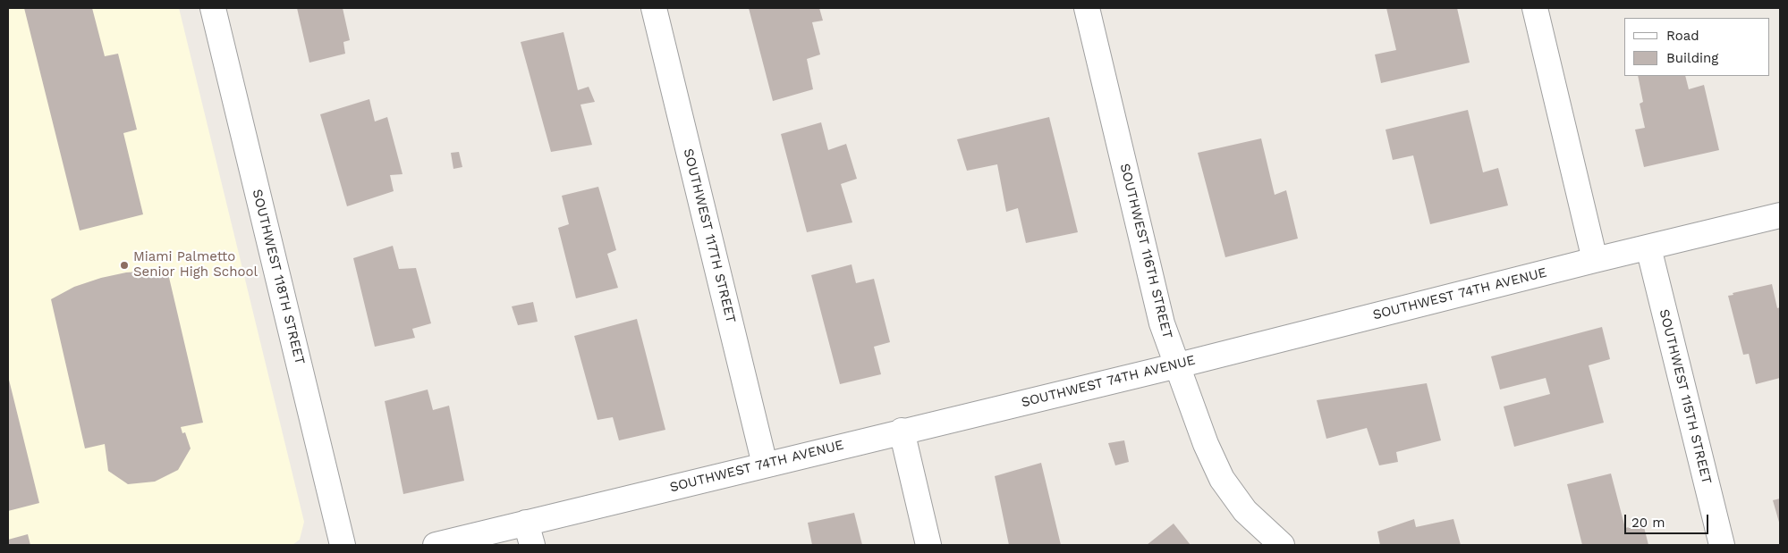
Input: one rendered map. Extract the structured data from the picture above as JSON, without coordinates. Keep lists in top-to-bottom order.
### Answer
{
  "streets": {
    "street": [
      "SOUTHWEST 117TH STREET",
      "SOUTHWEST 116TH STREET",
      "SOUTHWEST 118TH STREET",
      "SOUTHWEST 74TH AVENUE",
      "SOUTHWEST 115TH STREET"
    ]
  },
  "crossings": [
    ["SOUTHWEST 117TH STREET", "SOUTHWEST 74TH AVENUE"],
    ["SOUTHWEST 116TH STREET", "SOUTHWEST 74TH AVENUE"],
    ["SOUTHWEST 74TH AVENUE", "SOUTHWEST 115TH STREET"]
  ],
  "places": ["Miami Palmetto Senior High School"],
  "legend": ["Road", "Building"],
  "scale_bar": "20 m"
}
